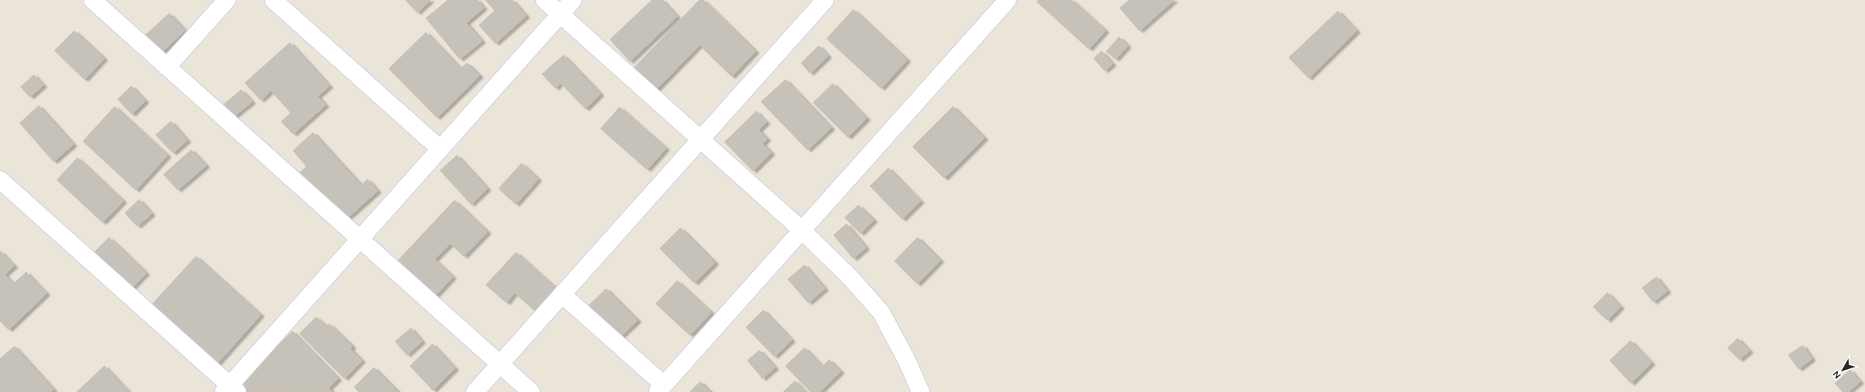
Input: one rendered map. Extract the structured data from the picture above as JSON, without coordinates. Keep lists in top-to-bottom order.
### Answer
{
  "north": "bottom left"
}
